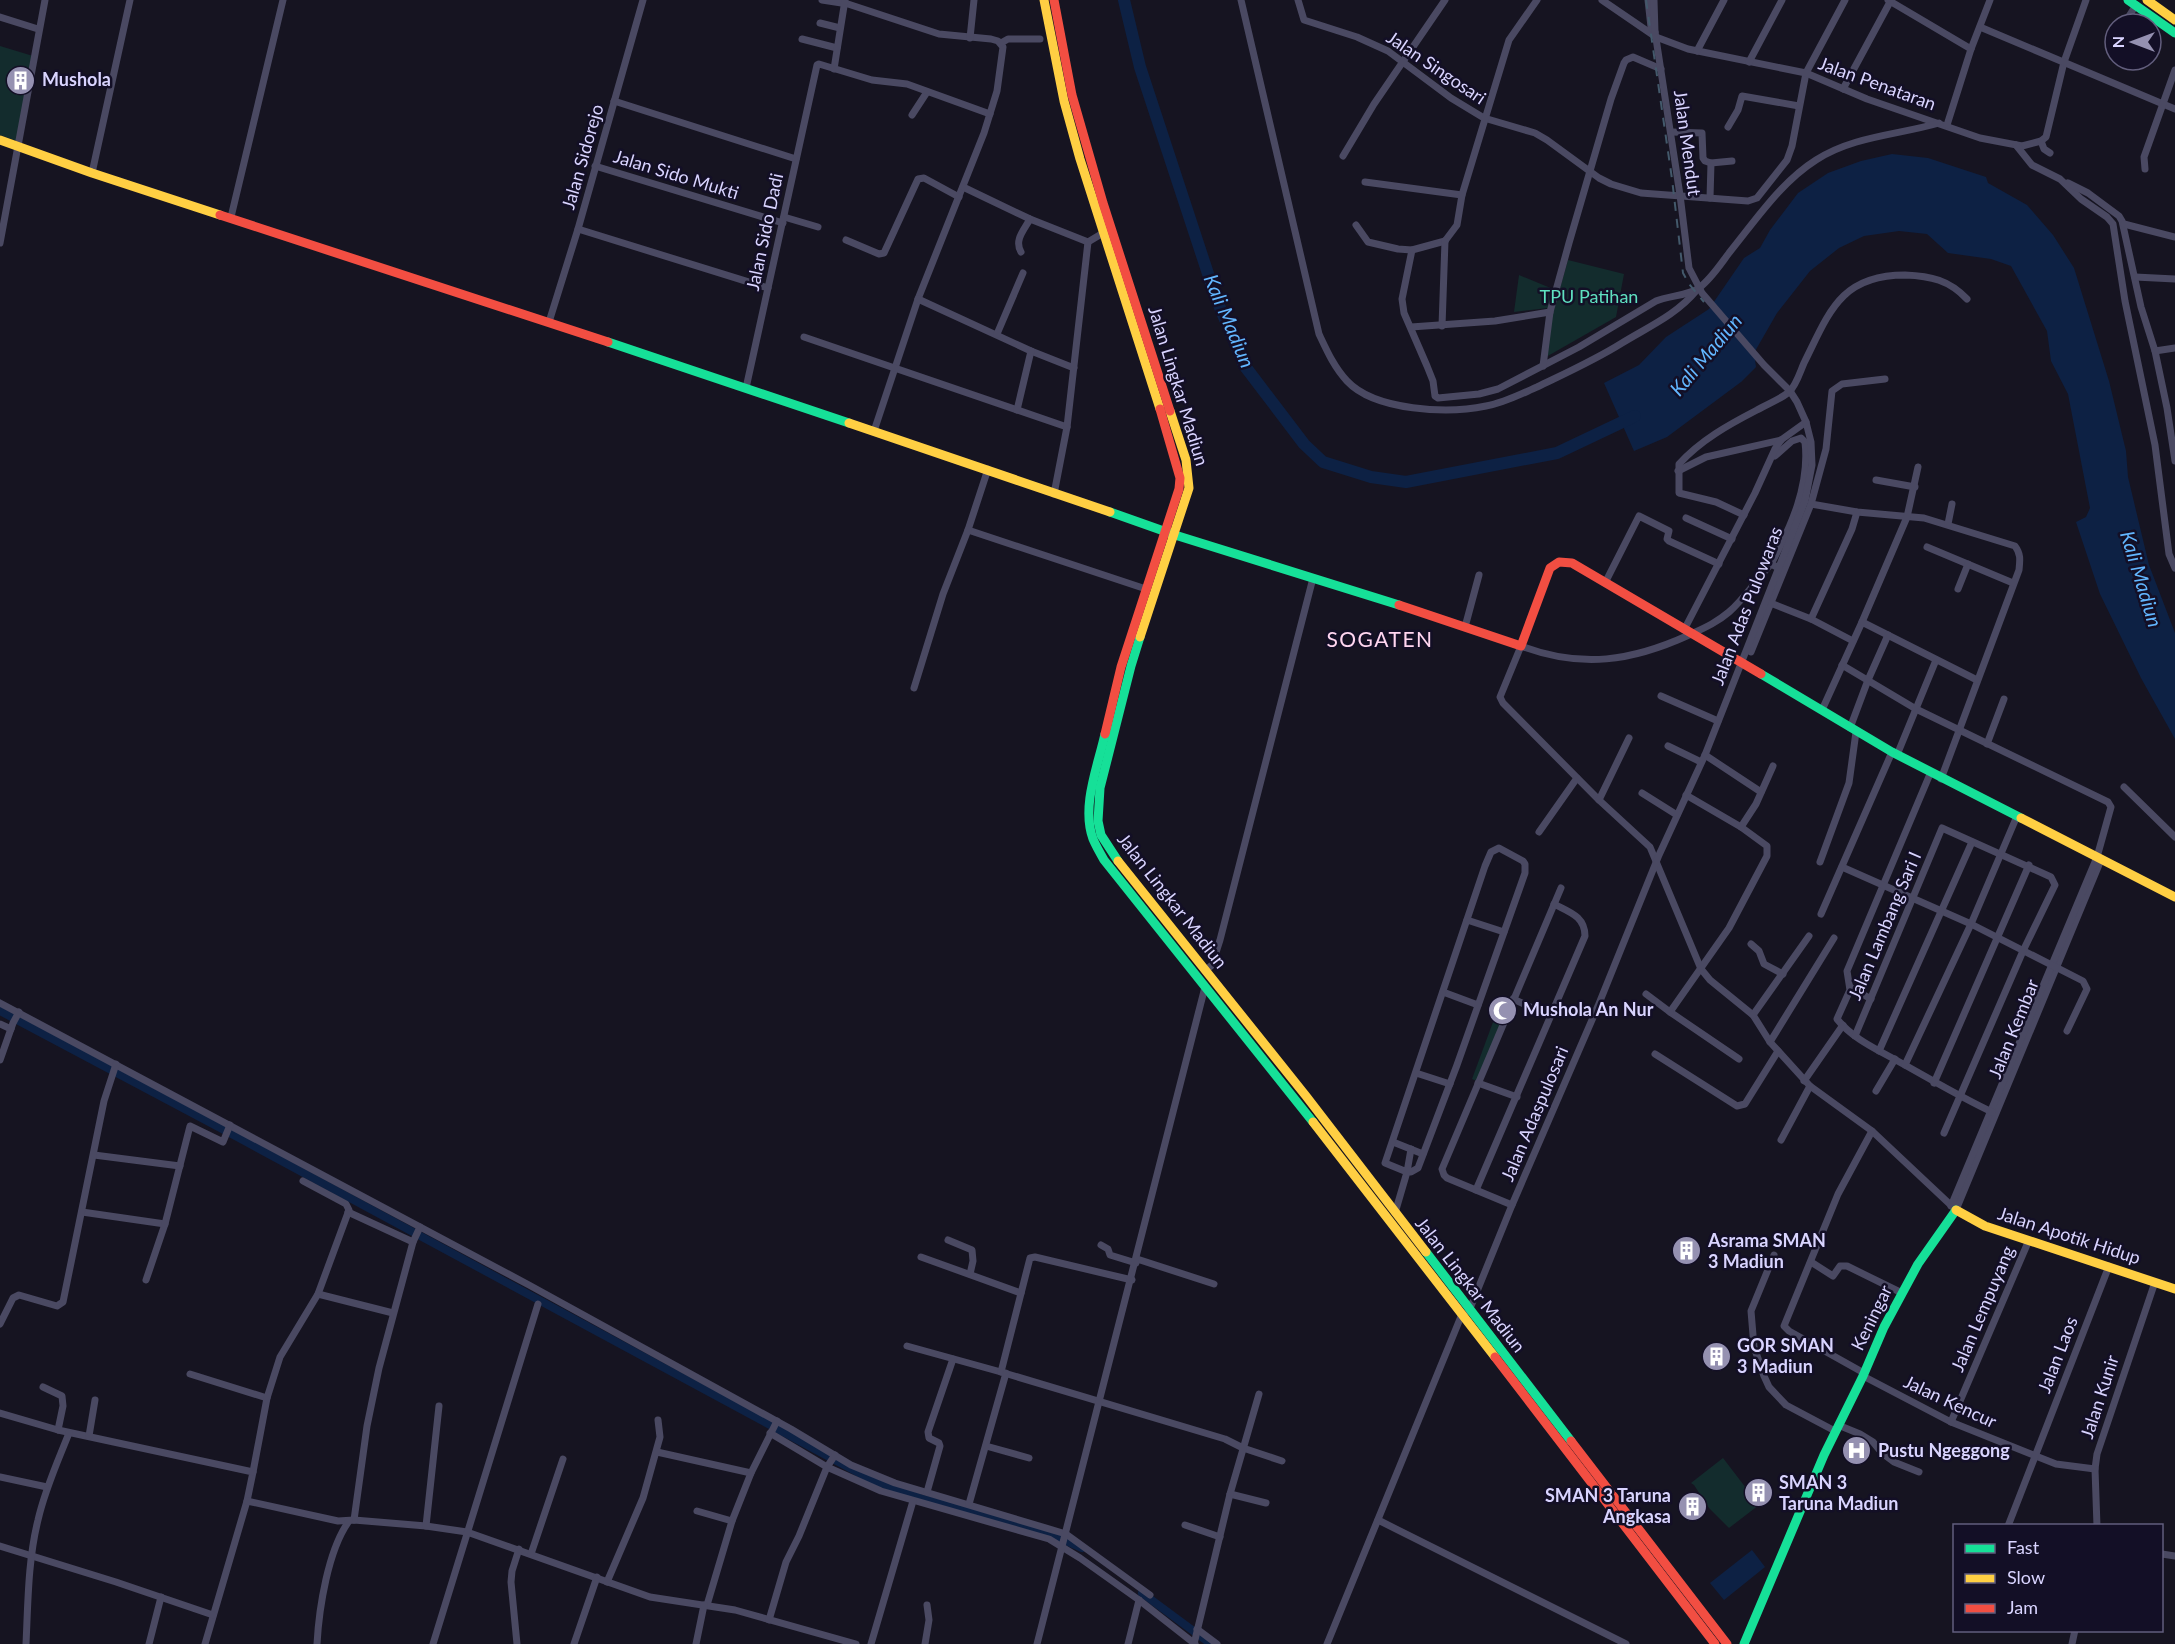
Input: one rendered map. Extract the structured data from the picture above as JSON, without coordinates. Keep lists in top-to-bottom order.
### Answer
{
  "streets": {
    "main road": ["Jalan Lingkar Madiun", "Jalan Apotik Hidup", "Keningar"],
    "street": [
      "Jalan Singosari",
      "Jalan Penataran",
      "Jalan Mendut",
      "Jalan Sidorejo",
      "Jalan Sido Mukti",
      "Jalan Sido Dadi",
      "Jalan Adas Pulowaras",
      "Jalan Lambang Sari I",
      "Jalan Kembar",
      "Jalan Adaspulosari",
      "Jalan Lempuyang",
      "Jalan Laos",
      "Jalan Kunir",
      "Jalan Kencur"
    ]
  },
  "crossings": [
    ["Jalan Singosari", "Jalan Penataran"],
    ["Jalan Singosari", "Jalan Mendut"],
    ["Jalan Penataran", "Jalan Mendut"],
    ["Jalan Mendut", "Jalan Adas Pulowaras"],
    ["Jalan Sidorejo", "Jalan Sido Mukti"],
    ["Jalan Sido Mukti", "Jalan Sido Dadi"],
    ["Jalan Lingkar Madiun", "Jalan Adaspulosari"],
    ["Jalan Adas Pulowaras", "Jalan Adaspulosari"],
    ["Jalan Kembar", "Jalan Apotik Hidup"],
    ["Jalan Kembar", "Keningar"],
    ["Jalan Apotik Hidup", "Jalan Lempuyang"],
    ["Jalan Apotik Hidup", "Keningar"],
    ["Jalan Apotik Hidup", "Jalan Laos"],
    ["Jalan Apotik Hidup", "Jalan Kunir"],
    ["Jalan Lempuyang", "Jalan Kencur"],
    ["Keningar", "Jalan Kencur"],
    ["Jalan Laos", "Jalan Kencur"],
    ["Jalan Kunir", "Jalan Kencur"]
  ],
  "districts": ["SOGATEN"],
  "water": ["Kali Madiun"],
  "parks": ["TPU Patihan"],
  "places": {
    "building": [
      "Mushola",
      "Asrama SMAN 3 Madiun",
      "GOR SMAN 3 Madiun",
      "SMAN 3 Taruna Madiun",
      "SMAN 3 Taruna Angkasa"
    ],
    "mosque": ["Mushola An Nur"],
    "hospital": ["Pustu Ngeggong"]
  },
  "legend": ["Fast", "Slow", "Jam"],
  "north": "left"
}
